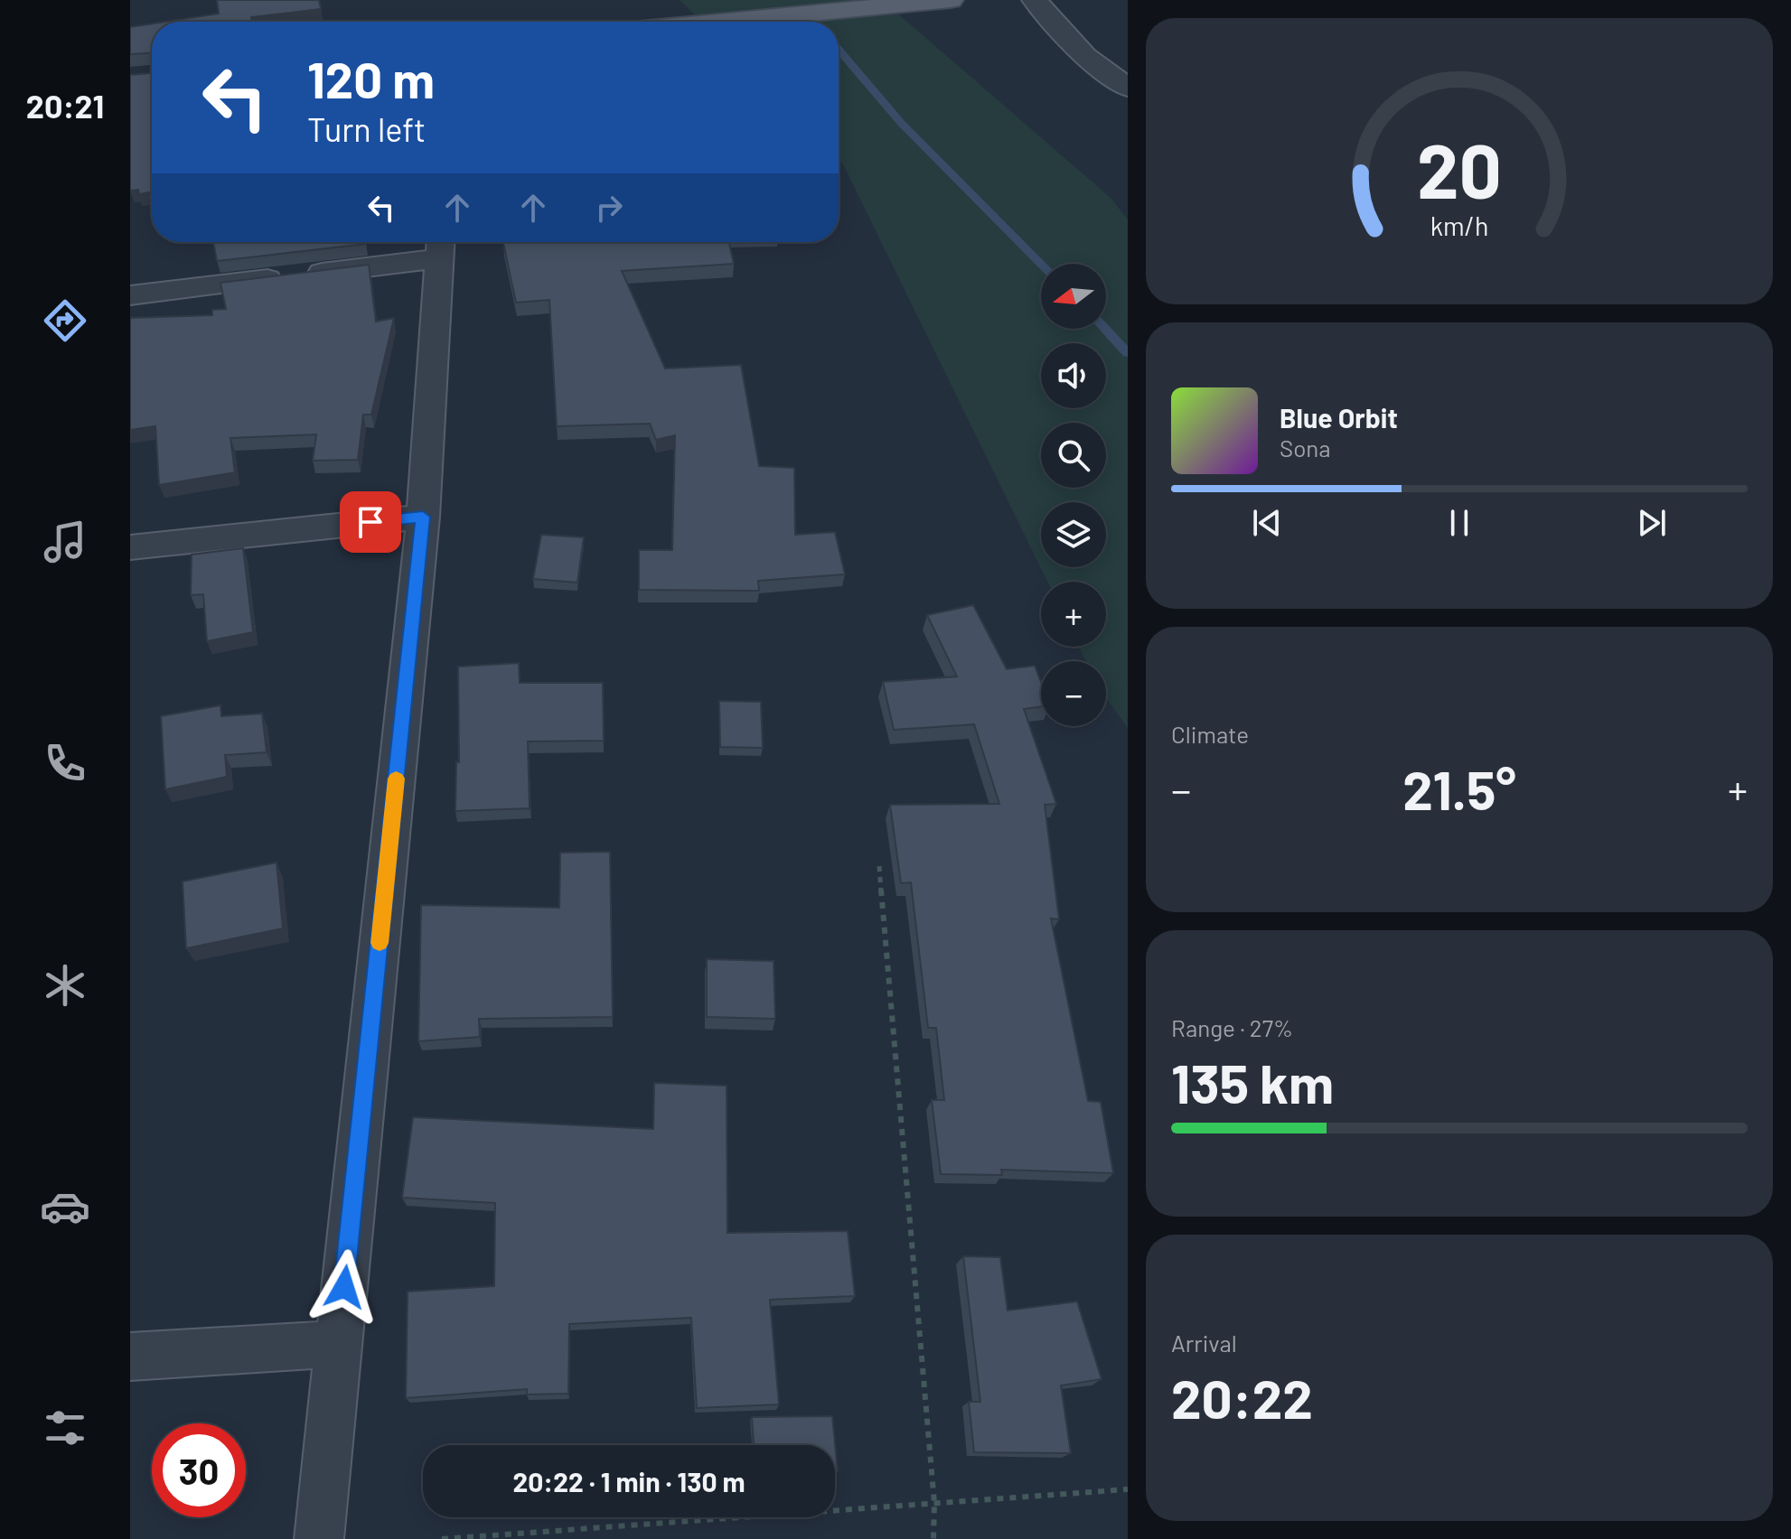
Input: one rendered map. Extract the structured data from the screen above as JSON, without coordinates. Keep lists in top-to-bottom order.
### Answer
{
  "north": "left",
  "page": {
    "tabs": "20:21",
    "turn": ["120 m", "Turn left"],
    "map_buttons": ["+", "−"],
    "song": ["Blue Orbit", "Sona"],
    "tile": [
      "Climate",
      ["Range · 27%", "135 km"],
      ["Arrival", "20:22"]
    ],
    "heat": ["−", "21.5°", "+"],
    "limit": "30",
    "trip": "20:22 · 1 min · 130 m",
    "gauge": ["20", "km/h"]
  }
}
